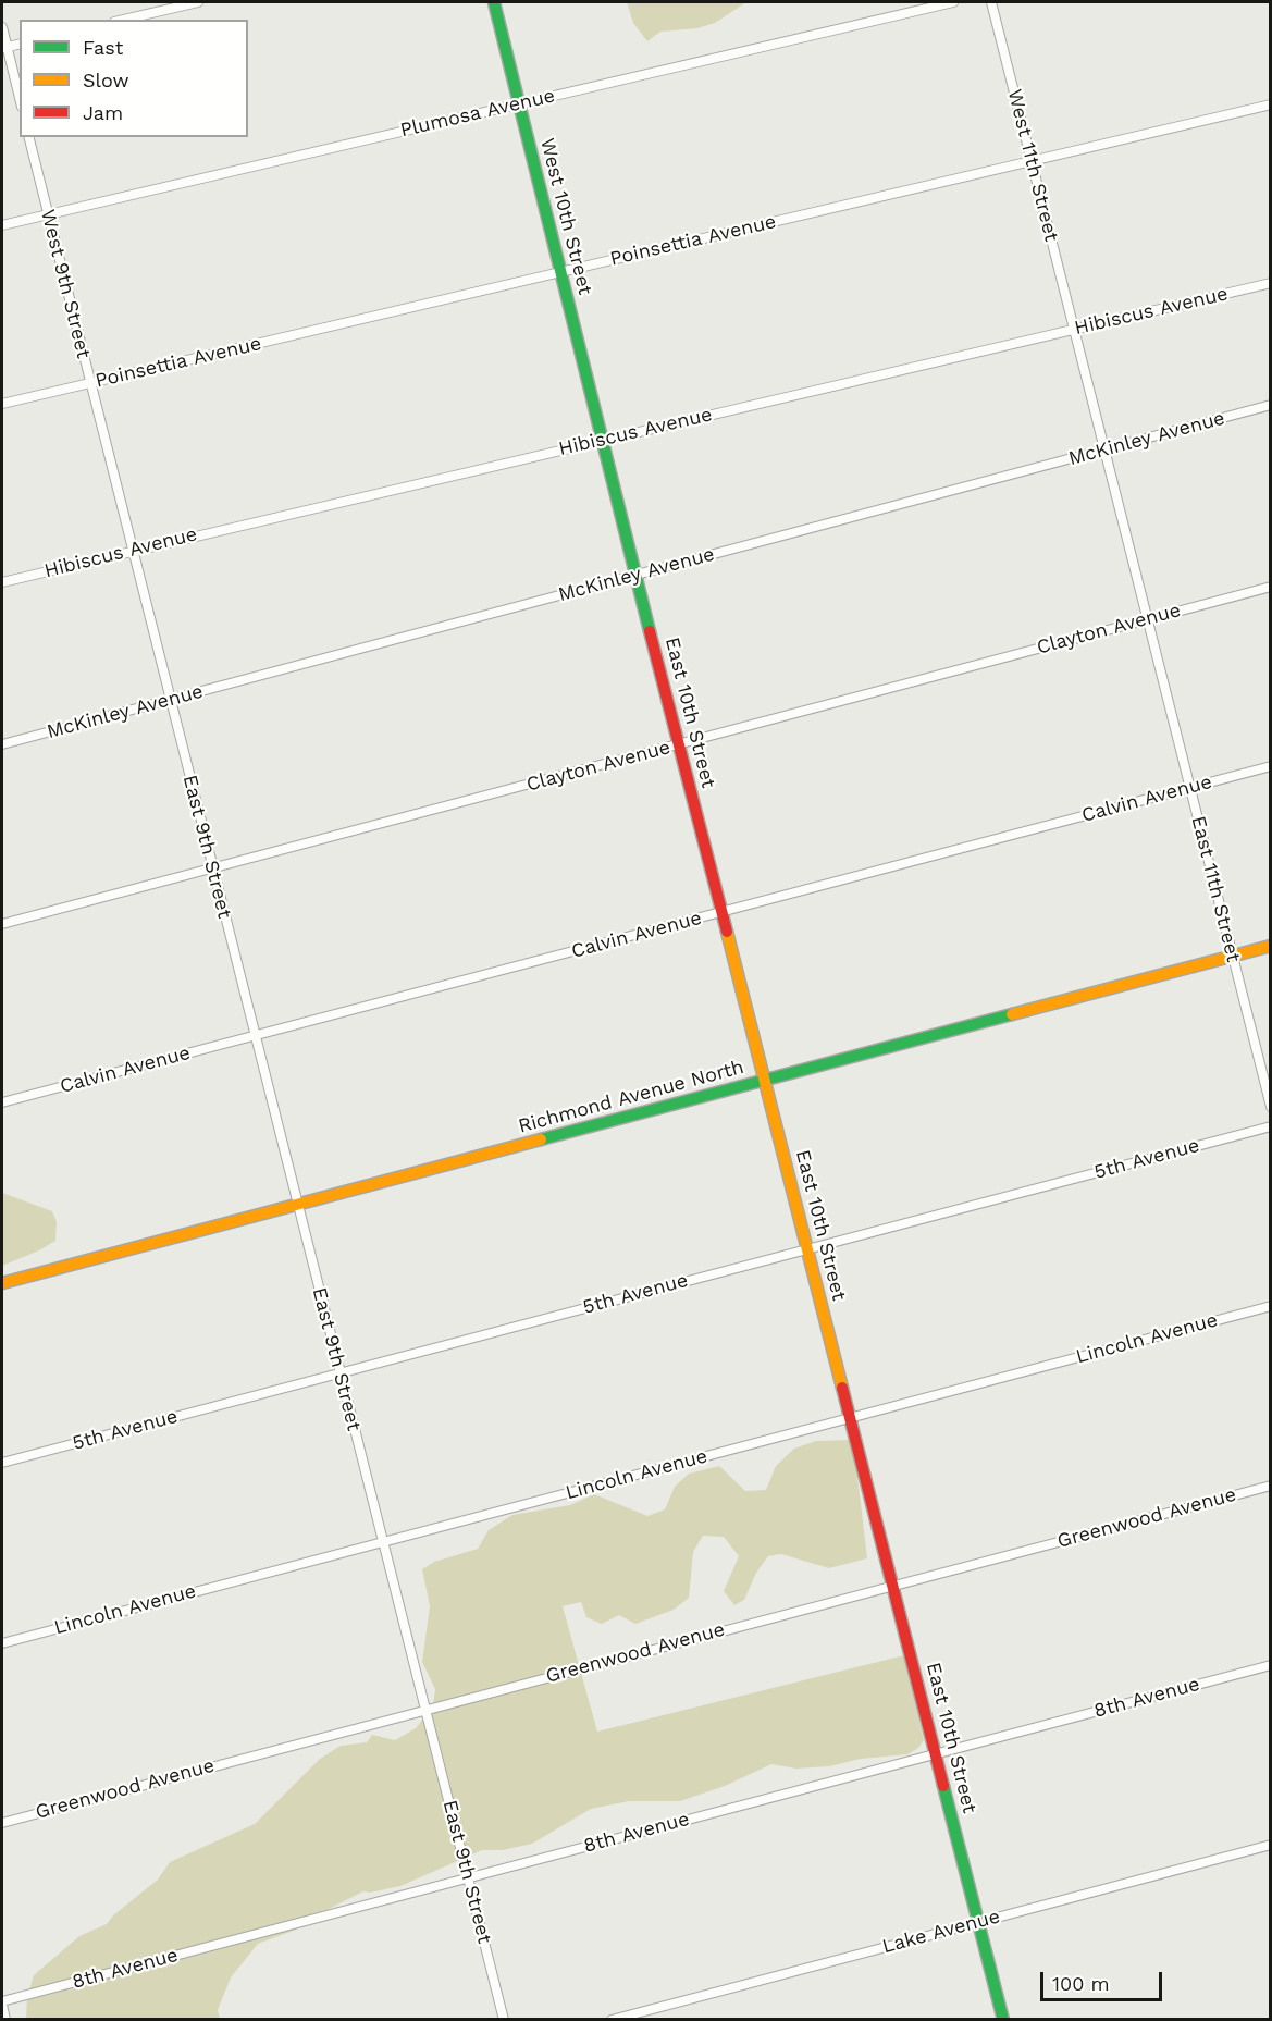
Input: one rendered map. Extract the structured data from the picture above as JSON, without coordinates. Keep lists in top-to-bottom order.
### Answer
{
  "streets": {
    "street": [
      "Plumosa Avenue",
      "West 11th Street",
      "West 10th Street",
      "Poinsettia Avenue",
      "West 9th Street",
      "Hibiscus Avenue",
      "McKinley Avenue",
      "Clayton Avenue",
      "East 10th Street",
      "Calvin Avenue",
      "East 9th Street",
      "East 11th Street",
      "Richmond Avenue North",
      "5th Avenue",
      "Lincoln Avenue",
      "Greenwood Avenue",
      "8th Avenue",
      "Lake Avenue"
    ]
  },
  "crossings": [
    ["Plumosa Avenue", "West 10th Street"],
    ["Plumosa Avenue", "West 9th Street"],
    ["West 11th Street", "Poinsettia Avenue"],
    ["West 11th Street", "Hibiscus Avenue"],
    ["West 11th Street", "East 11th Street"],
    ["West 10th Street", "Poinsettia Avenue"],
    ["West 10th Street", "Hibiscus Avenue"],
    ["West 10th Street", "East 10th Street"],
    ["Poinsettia Avenue", "West 9th Street"],
    ["West 9th Street", "Hibiscus Avenue"],
    ["West 9th Street", "McKinley Avenue"],
    ["West 9th Street", "East 9th Street"],
    ["Hibiscus Avenue", "East 10th Street"],
    ["Hibiscus Avenue", "East 11th Street"],
    ["McKinley Avenue", "East 10th Street"],
    ["McKinley Avenue", "East 9th Street"],
    ["McKinley Avenue", "East 11th Street"],
    ["Clayton Avenue", "East 10th Street"],
    ["Clayton Avenue", "East 9th Street"],
    ["Clayton Avenue", "East 11th Street"],
    ["East 10th Street", "Calvin Avenue"],
    ["East 10th Street", "Richmond Avenue North"],
    ["East 10th Street", "5th Avenue"],
    ["East 10th Street", "Lincoln Avenue"],
    ["East 10th Street", "Greenwood Avenue"],
    ["East 10th Street", "8th Avenue"],
    ["East 10th Street", "Lake Avenue"],
    ["Calvin Avenue", "East 9th Street"],
    ["Calvin Avenue", "East 11th Street"],
    ["East 9th Street", "Richmond Avenue North"],
    ["East 9th Street", "5th Avenue"],
    ["East 9th Street", "Lincoln Avenue"],
    ["East 9th Street", "Greenwood Avenue"],
    ["East 9th Street", "8th Avenue"],
    ["East 11th Street", "Richmond Avenue North"]
  ],
  "legend": ["Fast", "Slow", "Jam"],
  "scale_bar": "100 m"
}
